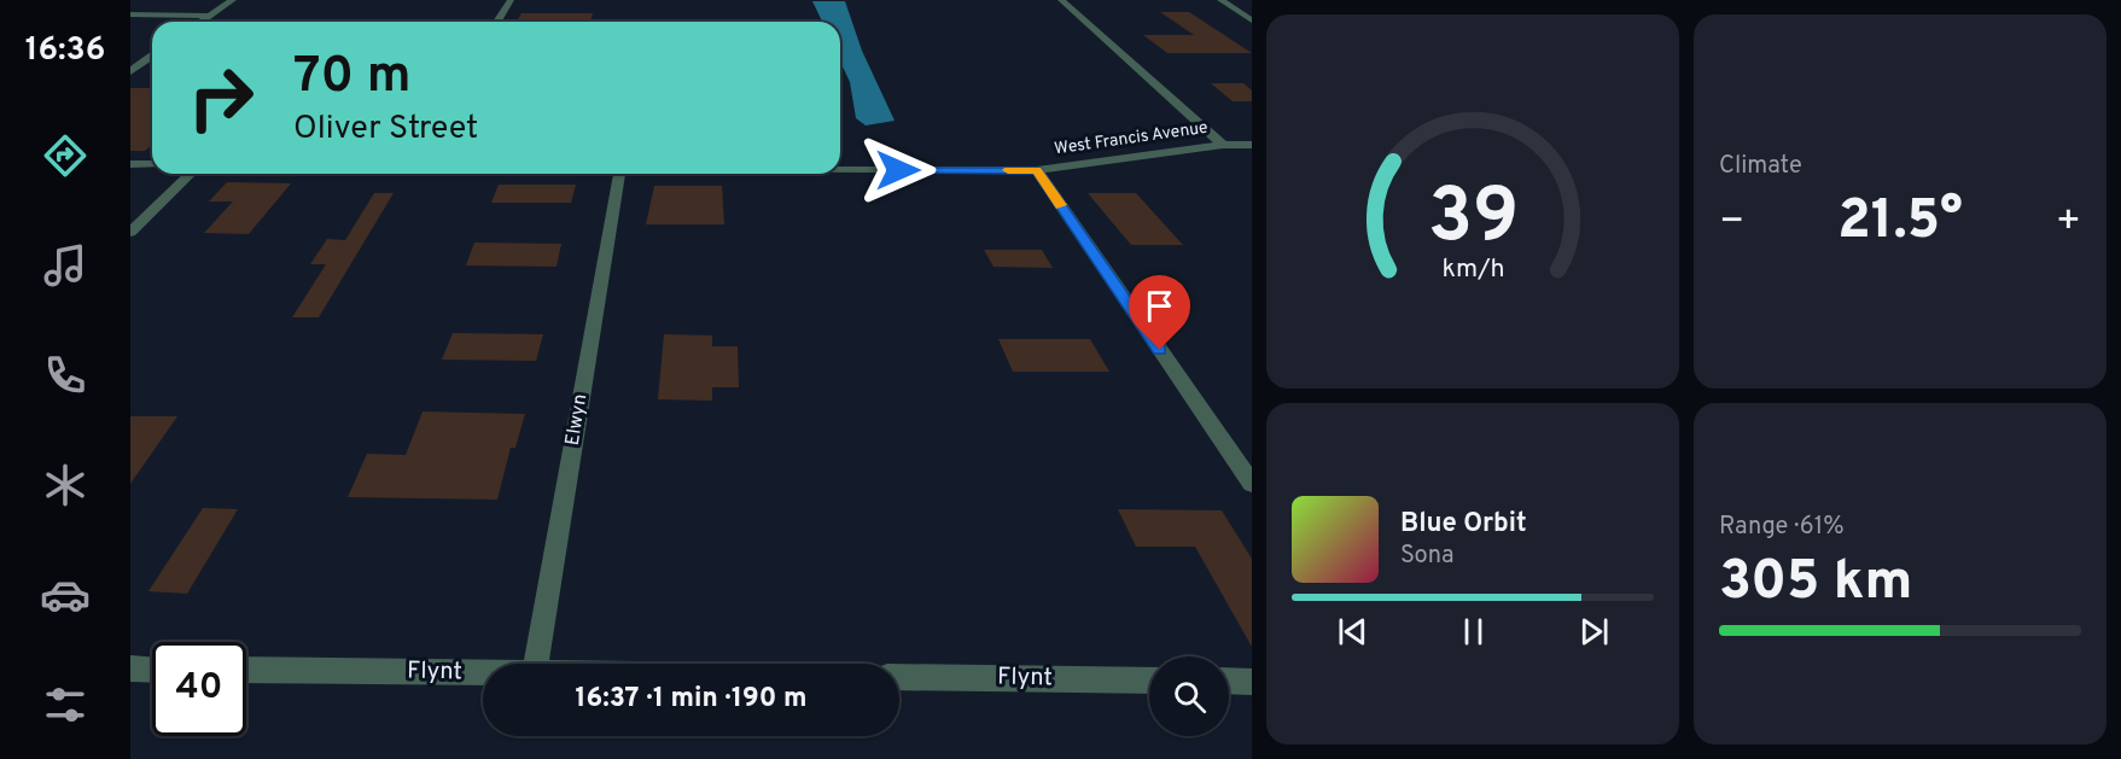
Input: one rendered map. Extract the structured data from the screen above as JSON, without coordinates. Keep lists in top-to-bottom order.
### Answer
{
  "streets": {
    "street": ["West Francis Avenue", "Elwyn", "Flynt"]
  },
  "page": {
    "tabs": "16:36",
    "tile": [
      "Climate",
      ["Range · 61%", "305 km"]
    ],
    "turn": ["70 m", "Oliver Street"],
    "heat": ["−", "21.5°", "+"],
    "song": ["Blue Orbit", "Sona"],
    "limit": "40",
    "trip": "16:37 · 1 min · 190 m",
    "gauge": ["39", "km/h"]
  }
}
